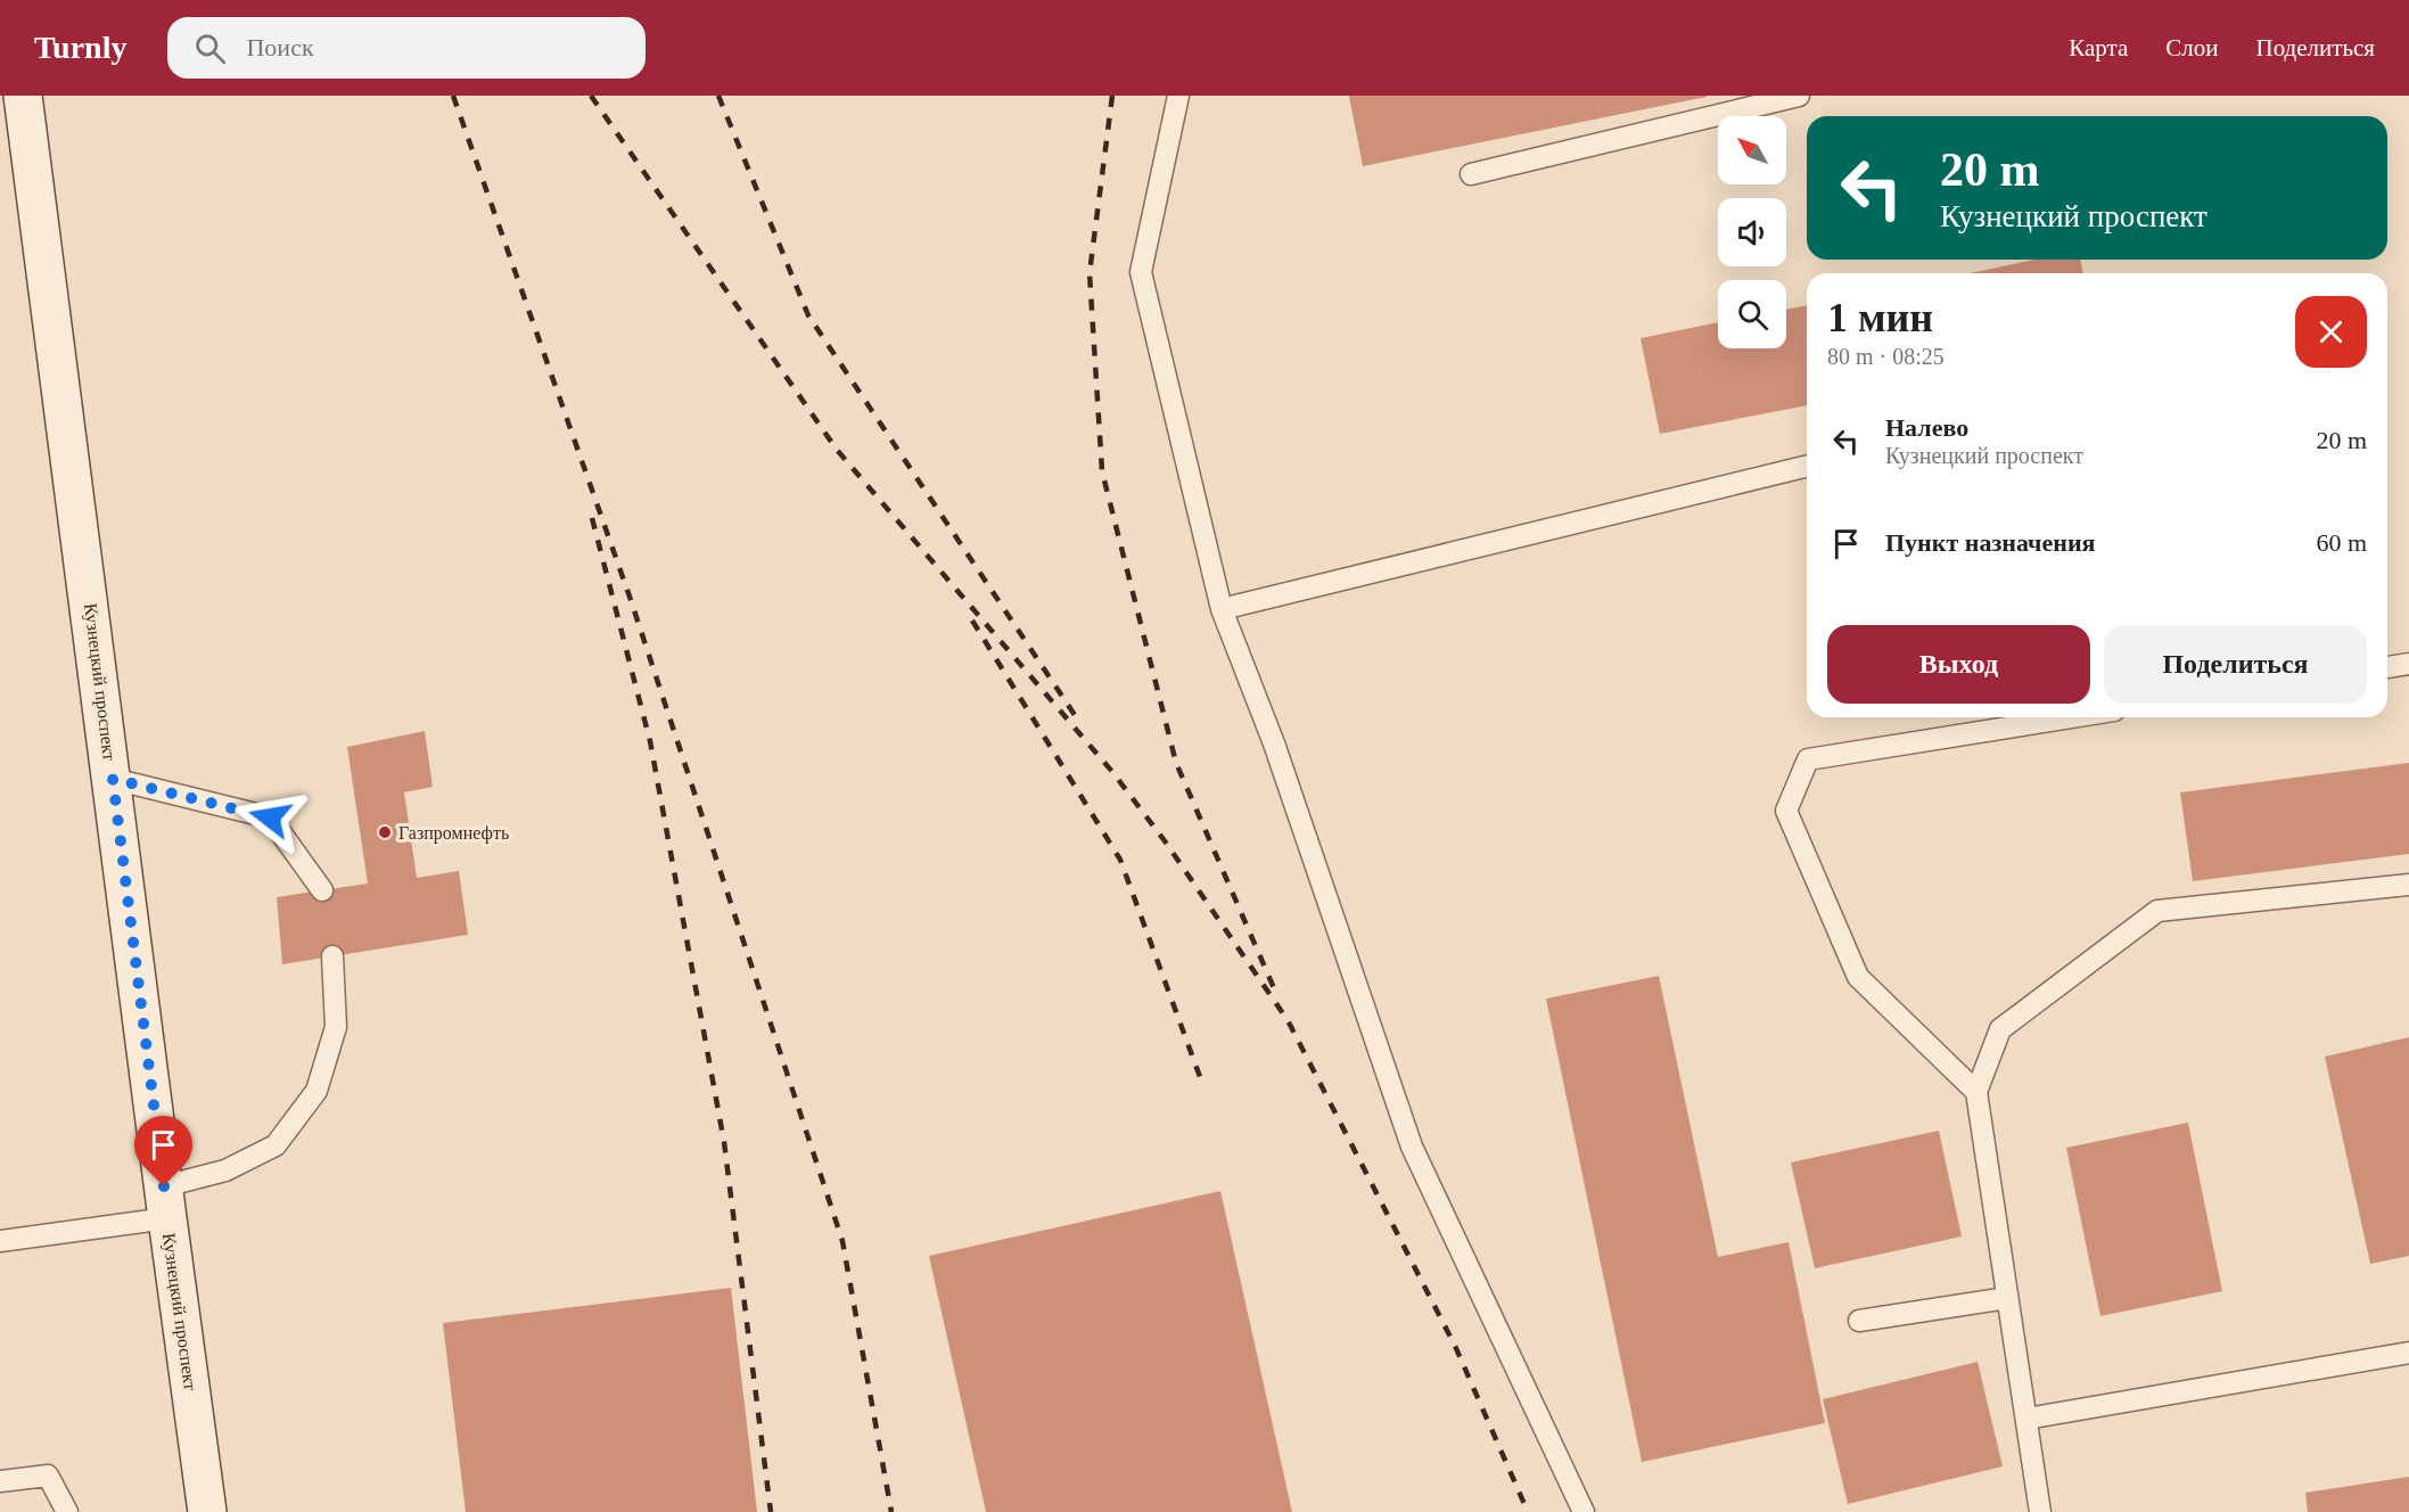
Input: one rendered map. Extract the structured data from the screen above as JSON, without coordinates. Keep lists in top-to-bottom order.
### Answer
{
  "streets": {
    "street": ["Кузнецкий проспект"]
  },
  "places": ["Газпромнефть"],
  "north": "top left",
  "page": {
    "header": "Turnly",
    "search": "Поиск",
    "nav": ["Карта", "Слои", "Поделиться"],
    "turn": ["20 m", "Кузнецкий проспект"],
    "heading": ["1 мин", "80 m · 08:25"],
    "list": [
      {
        "name": "Налево",
        "note": "Кузнецкий проспект",
        "value": "20 m"
      },
      {
        "name": "Пункт назначения",
        "value": "60 m"
      }
    ],
    "buttons": ["Выход", "Поделиться"]
  }
}
